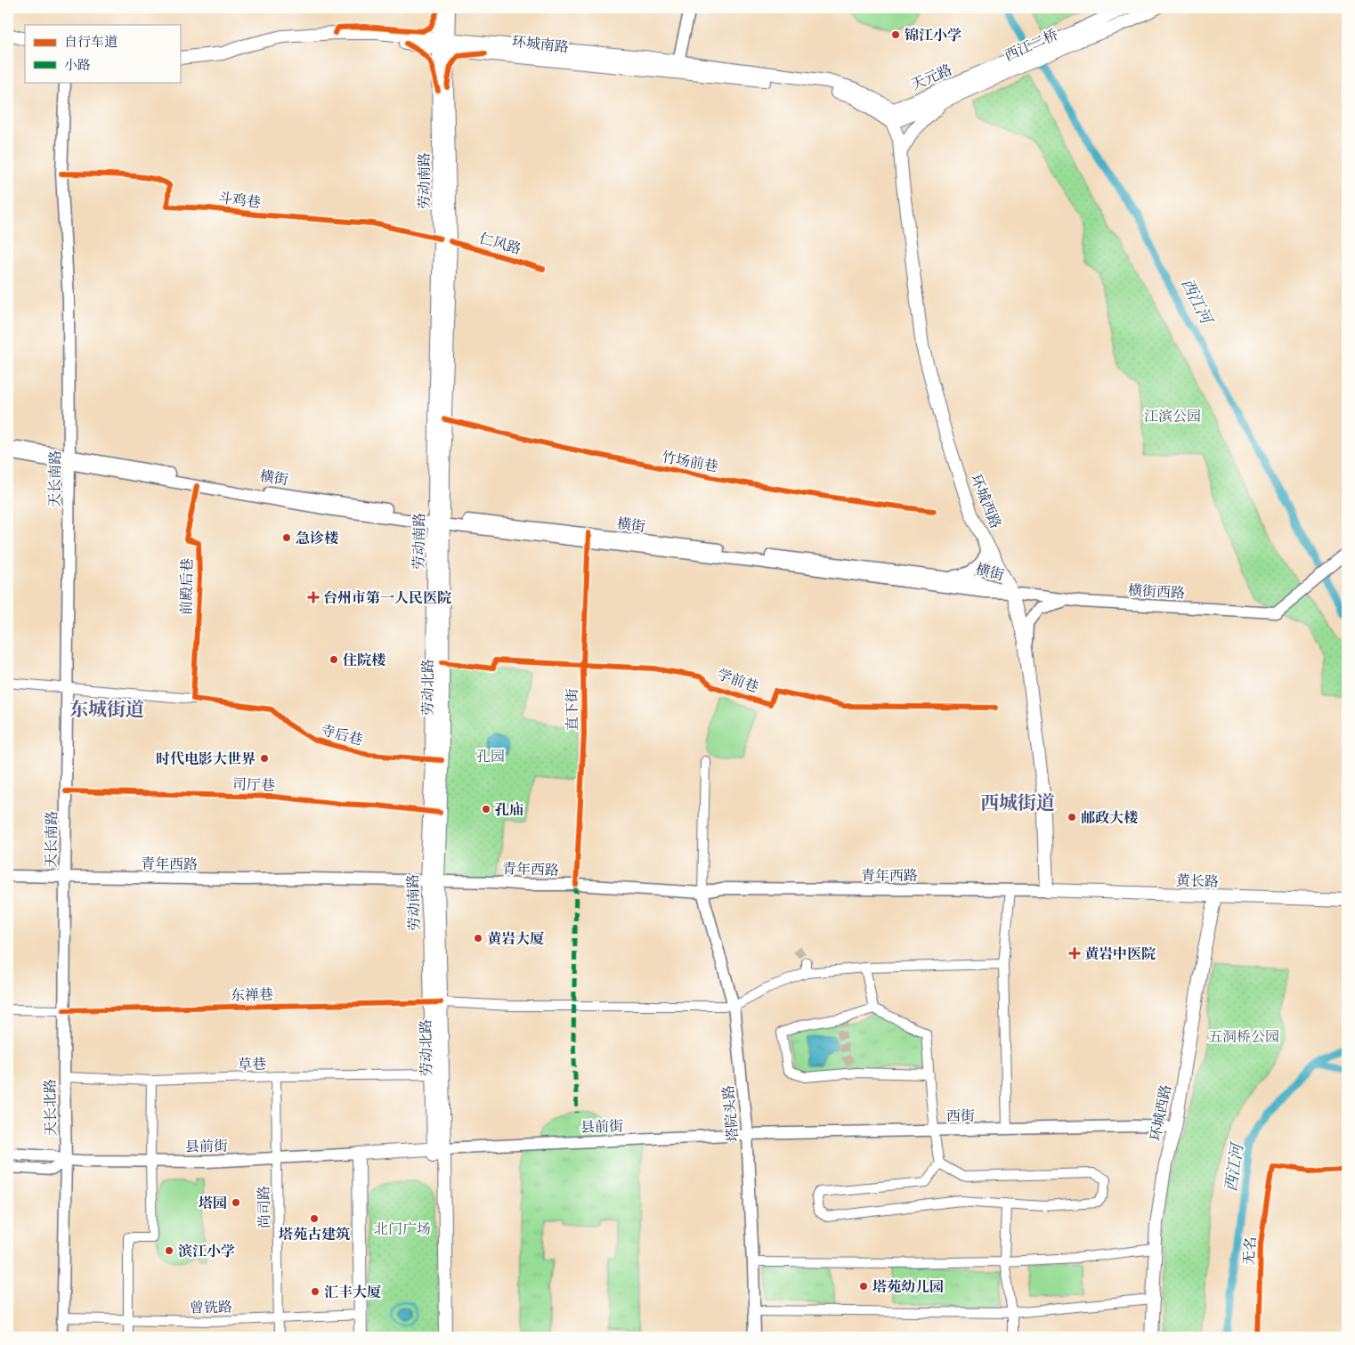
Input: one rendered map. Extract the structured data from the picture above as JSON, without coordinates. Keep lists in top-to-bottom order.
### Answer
{
  "streets": {
    "main road": [
      "环城南路",
      "西江二桥",
      "天元路",
      "劳动南路",
      "环城西路",
      "劳动北路",
      "黄长路",
      "县前街"
    ],
    "street": [
      "横街",
      "天长南路",
      "横街西路",
      "青年西路",
      "草巷",
      "天长北路",
      "塔院头路",
      "西街",
      "尚司路",
      "曾铣路"
    ],
    "cycle path": [
      "斗鸡巷",
      "仁风路",
      "竹场前巷",
      "前殿后巷",
      "学前巷",
      "直下街",
      "司厅巷",
      "东禅巷",
      "无名"
    ]
  },
  "crossings": [
    ["环城南路", "天元路"],
    ["环城南路", "劳动南路"],
    ["环城南路", "环城西路"],
    ["西江二桥", "天元路"],
    ["天元路", "环城西路"],
    ["劳动南路", "横街"],
    ["劳动南路", "劳动北路"],
    ["劳动南路", "青年西路"],
    ["劳动南路", "草巷"],
    ["横街", "天长南路"],
    ["横街", "环城西路"],
    ["横街", "横街西路"],
    ["横街", "劳动北路"],
    ["天长南路", "青年西路"],
    ["天长南路", "天长北路"],
    ["环城西路", "横街西路"],
    ["环城西路", "青年西路"],
    ["环城西路", "黄长路"],
    ["环城西路", "西街"],
    ["劳动北路", "青年西路"],
    ["劳动北路", "草巷"],
    ["劳动北路", "县前街"],
    ["青年西路", "黄长路"],
    ["青年西路", "天长北路"],
    ["青年西路", "塔院头路"],
    ["草巷", "天长北路"],
    ["草巷", "尚司路"],
    ["天长北路", "县前街"],
    ["天长北路", "曾铣路"],
    ["塔院头路", "西街"],
    ["塔院头路", "县前街"],
    ["西街", "县前街"],
    ["县前街", "尚司路"],
    ["尚司路", "曾铣路"]
  ],
  "districts": ["东城街道", "西城街道"],
  "water": ["西江河"],
  "parks": [
    "江滨公园",
    "孔园",
    "五洞桥公园",
    "北门广场"
  ],
  "places": {
    "other": [
      "锦江小学",
      "急诊楼",
      "住院楼",
      "时代电影大世界",
      "孔庙",
      "邮政大楼",
      "黄岩大厦",
      "塔园",
      "塔苑古建筑",
      "滨江小学",
      "塔苑幼儿园",
      "汇丰大厦"
    ],
    "health": ["台州市第一人民医院", "黄岩中医院"]
  },
  "legend": ["自行车道", "小路"]
}
